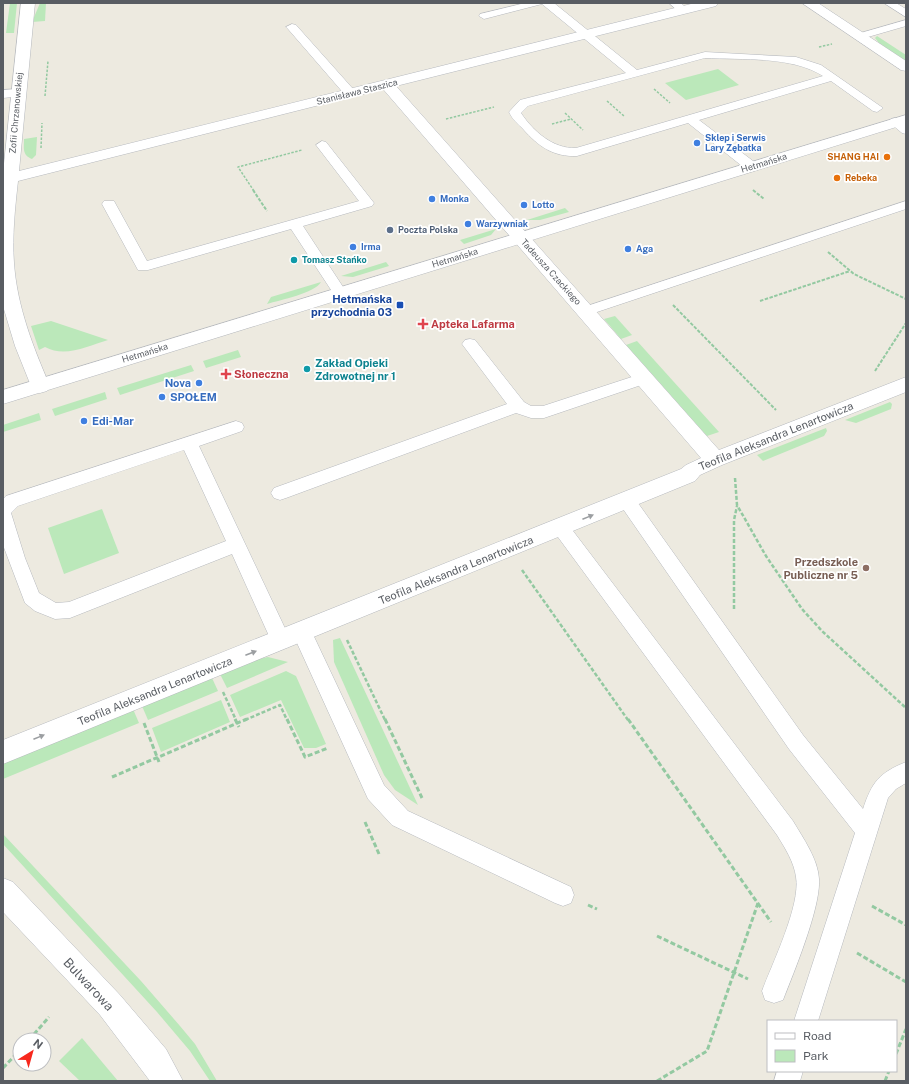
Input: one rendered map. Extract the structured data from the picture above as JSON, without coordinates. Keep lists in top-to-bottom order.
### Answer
{
  "streets": {
    "street": [
      "Stanisława Staszica",
      "Zofii Chrzanowskiej",
      "Hetmańska",
      "Tadeusza Czackiego",
      "Teofila Aleksandra Lenartowicza",
      "Bulwarowa"
    ]
  },
  "crossings": [
    ["Stanisława Staszica", "Zofii Chrzanowskiej"],
    ["Stanisława Staszica", "Tadeusza Czackiego"],
    ["Zofii Chrzanowskiej", "Hetmańska"],
    ["Hetmańska", "Tadeusza Czackiego"],
    ["Tadeusza Czackiego", "Teofila Aleksandra Lenartowicza"]
  ],
  "one_way": ["Teofila Aleksandra Lenartowicza"],
  "places": {
    "other": [
      "Sklep i Serwis Lary Zębatka",
      "SHANG HAI",
      "Rebeka",
      "Monka",
      "Lotto",
      "Warzywniak",
      "Poczta Polska",
      "Irma",
      "Aga",
      "Tomasz Stańko",
      "Zakład Opieki Zdrowotnej nr 1",
      "Nova",
      "SPOŁEM",
      "Edi-Mar",
      "Przedszkole Publiczne nr 5"
    ],
    "transit": ["Hetmańska przychodnia 03"],
    "health": ["Apteka Lafarma", "Słoneczna"]
  },
  "legend": ["Road", "Park"],
  "north": "top right"
}
